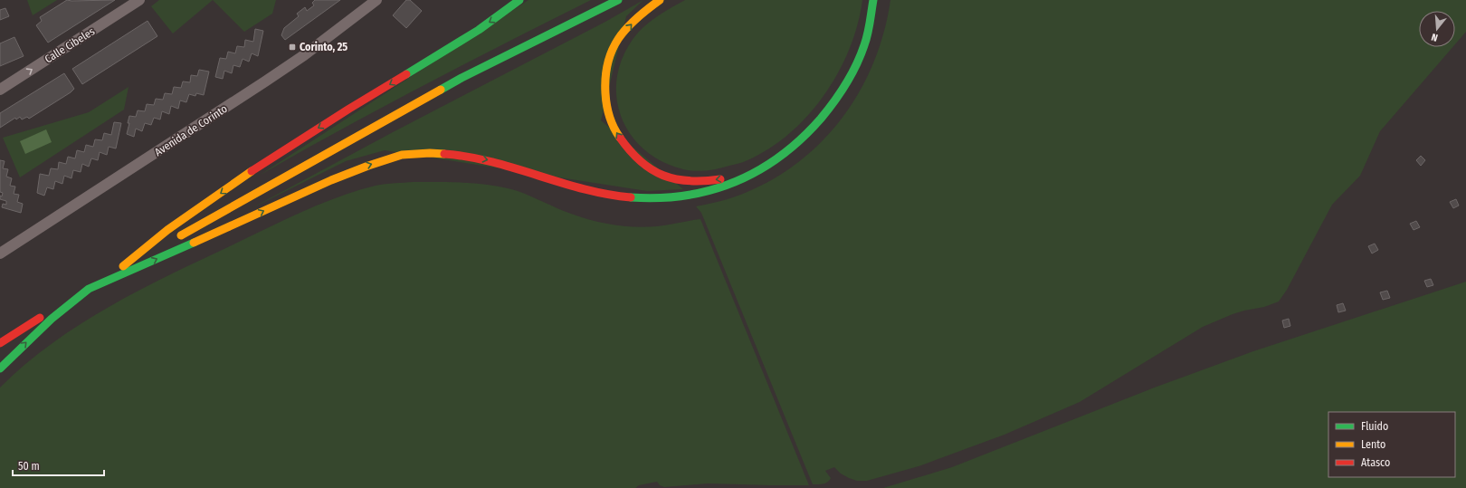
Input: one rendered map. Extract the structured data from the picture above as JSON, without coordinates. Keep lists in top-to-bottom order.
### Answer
{
  "streets": {
    "street": ["Calle Cibeles", "Avenida de Corinto"]
  },
  "one_way": ["Calle Cibeles"],
  "places": {
    "transit": ["Corinto, 25"]
  },
  "legend": ["Fluido", "Lento", "Atasco"],
  "scale_bar": "50 m",
  "north": "bottom"
}
